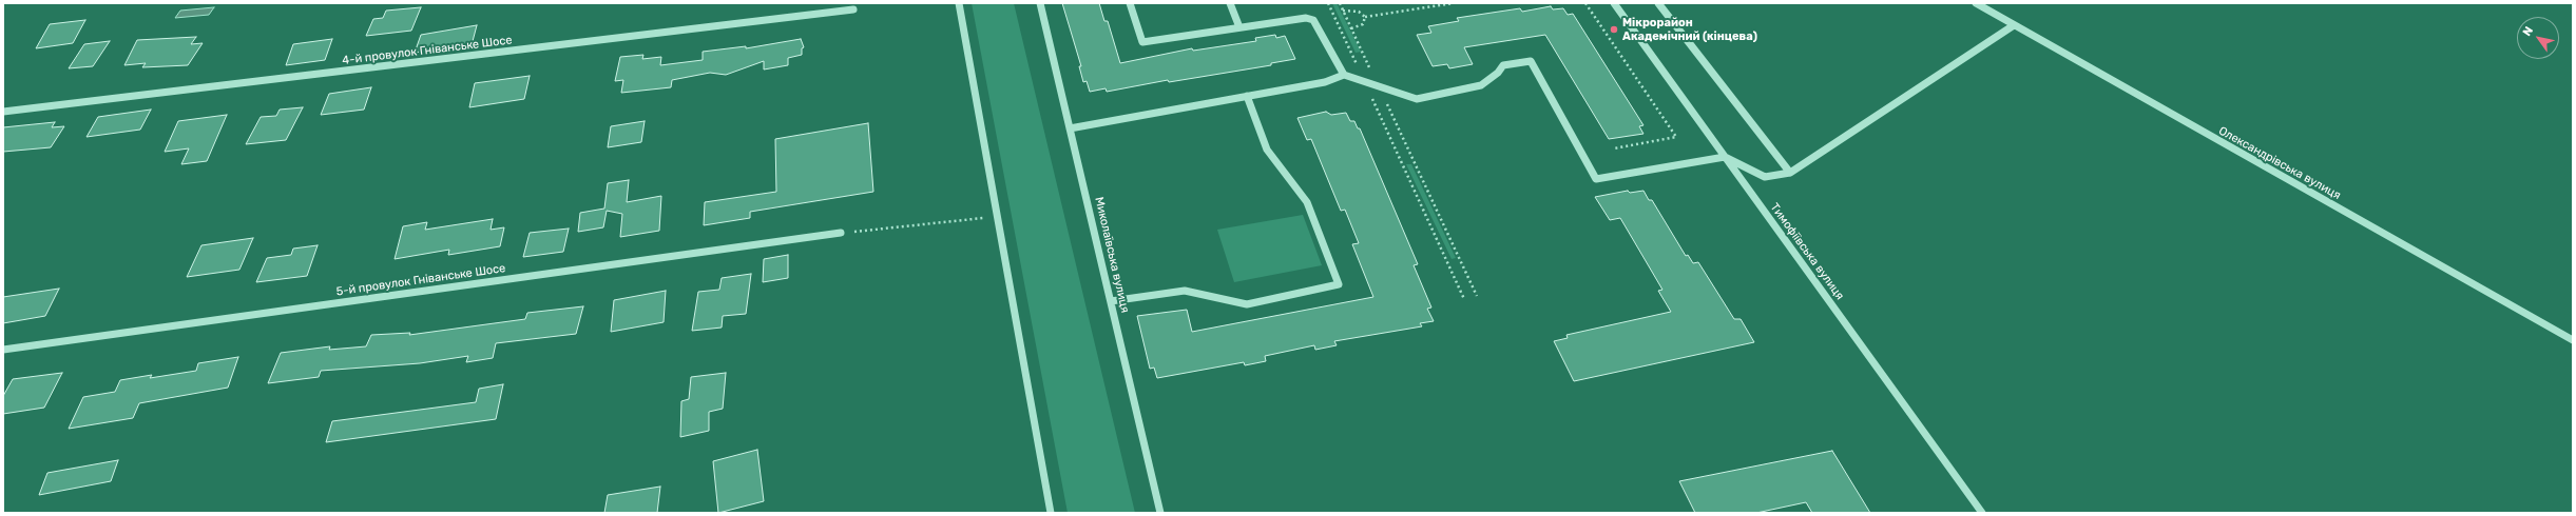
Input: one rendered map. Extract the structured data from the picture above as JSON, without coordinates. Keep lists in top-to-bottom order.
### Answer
{
  "streets": {
    "street": [
      "4-й провулок Гніванське Шосе",
      "Олександрівська вулиця",
      "Тимофіївська вулиця",
      "Миколаївська вулиця",
      "5-й провулок Гніванське Шосе"
    ]
  },
  "places": ["Мікрорайон Академічний (кінцева)"],
  "north": "top left"
}
